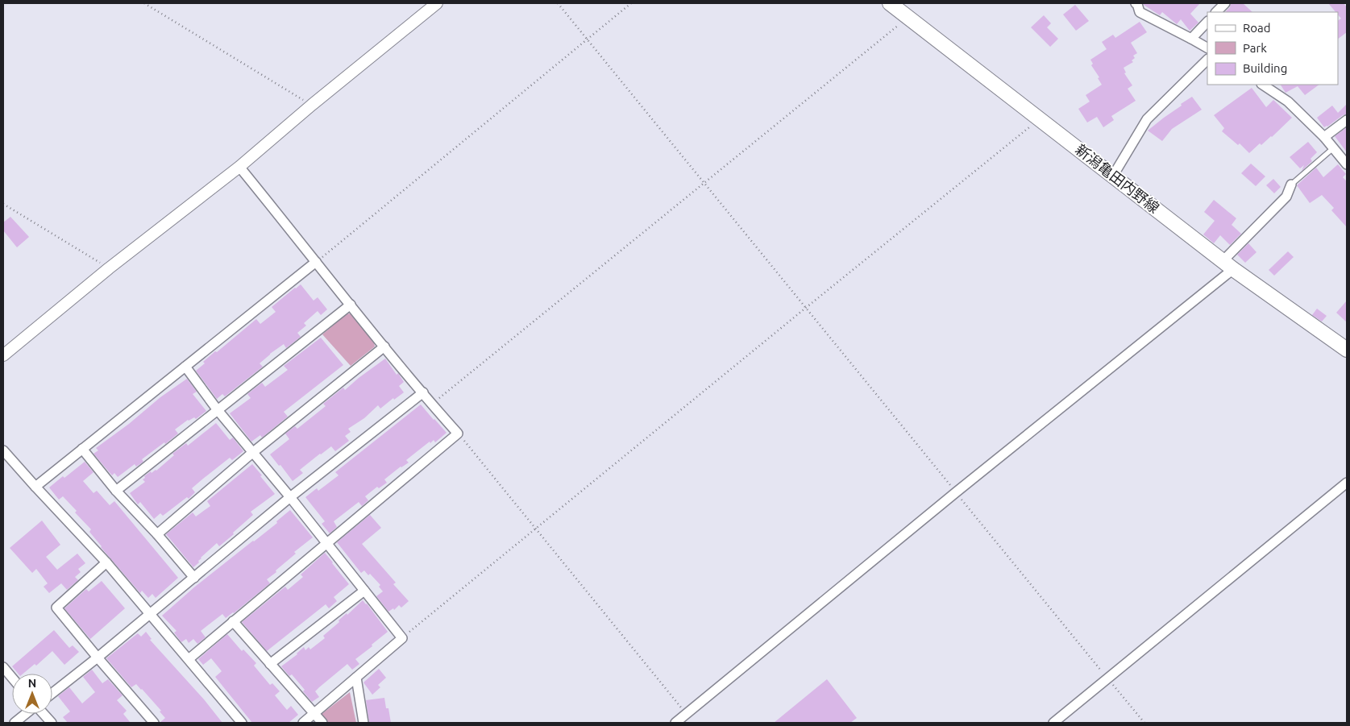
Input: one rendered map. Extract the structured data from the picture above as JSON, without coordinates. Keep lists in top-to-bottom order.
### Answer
{
  "streets": {
    "main road": ["新潟亀田内野線"]
  },
  "legend": ["Road", "Park", "Building"],
  "north": "top"
}
